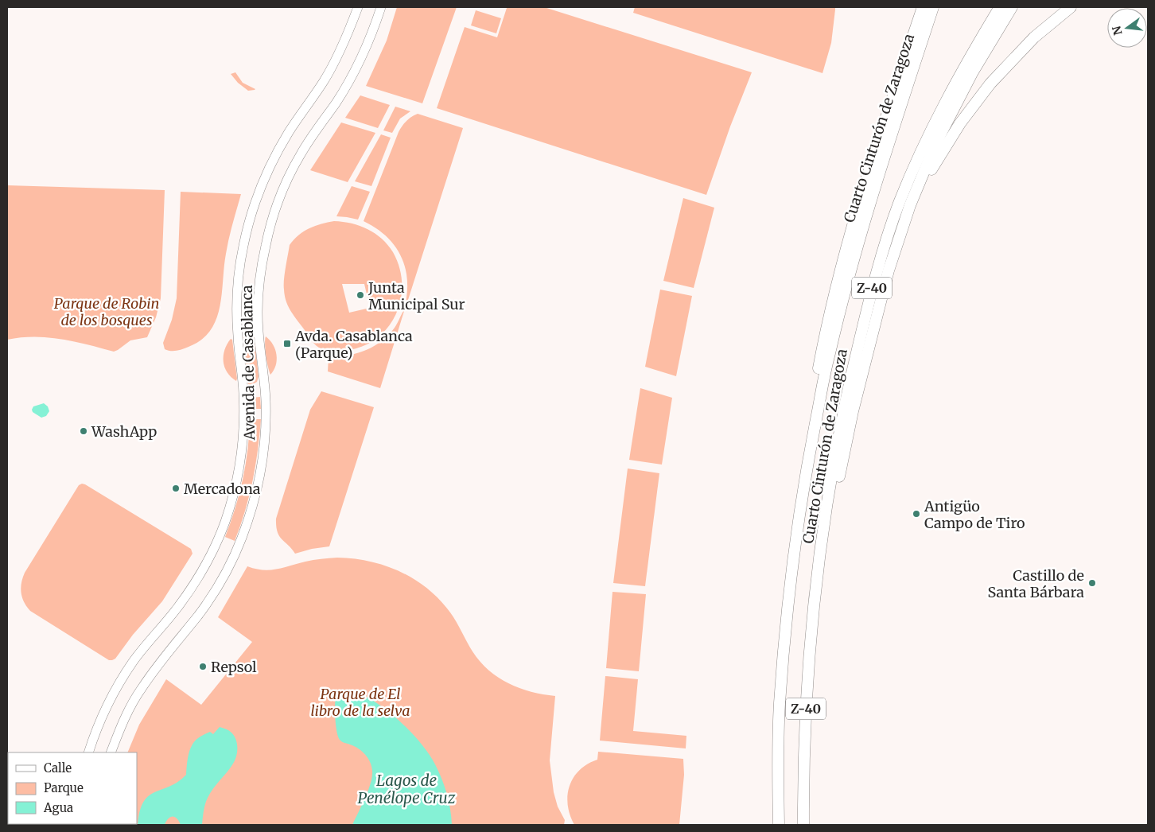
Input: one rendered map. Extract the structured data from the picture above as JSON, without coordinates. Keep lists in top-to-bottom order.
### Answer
{
  "streets": {
    "highway": ["Cuarto Cinturón de Zaragoza", "Z-40"],
    "main road": ["Avenida de Casablanca"]
  },
  "water": ["Lagos de Penélope Cruz"],
  "parks": ["Parque de Robin de los bosques", "Parque de El libro de la selva"],
  "places": {
    "other": [
      "Junta Municipal Sur",
      "WashApp",
      "Mercadona",
      "Antigüo Campo de Tiro",
      "Castillo de Santa Bárbara",
      "Repsol"
    ],
    "transit": ["Avda. Casablanca (Parque)"]
  },
  "legend": ["Calle", "Parque", "Agua"],
  "north": "left"
}
